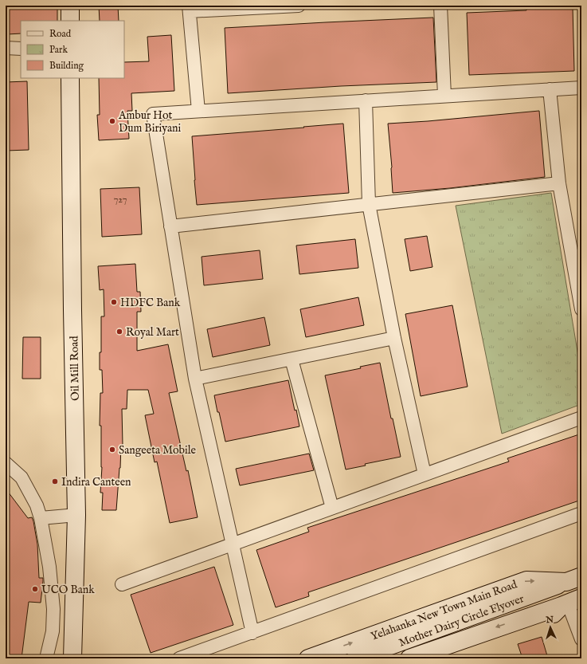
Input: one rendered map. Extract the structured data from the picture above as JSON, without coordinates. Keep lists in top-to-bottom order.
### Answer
{
  "streets": {
    "main road": ["Oil Mill Road", "Yelahanka New Town Main Road", "Mother Dairy Circle Flyover"]
  },
  "crossings": [
    ["Yelahanka New Town Main Road", "Mother Dairy Circle Flyover"]
  ],
  "places": [
    "Ambur Hot Dum Biriyani",
    "HDFC Bank",
    "Royal Mart",
    "Sangeeta Mobile",
    "Indira Canteen",
    "UCO Bank"
  ],
  "house_numbers": ["727"],
  "legend": ["Road", "Park", "Building"],
  "north": "top"
}
